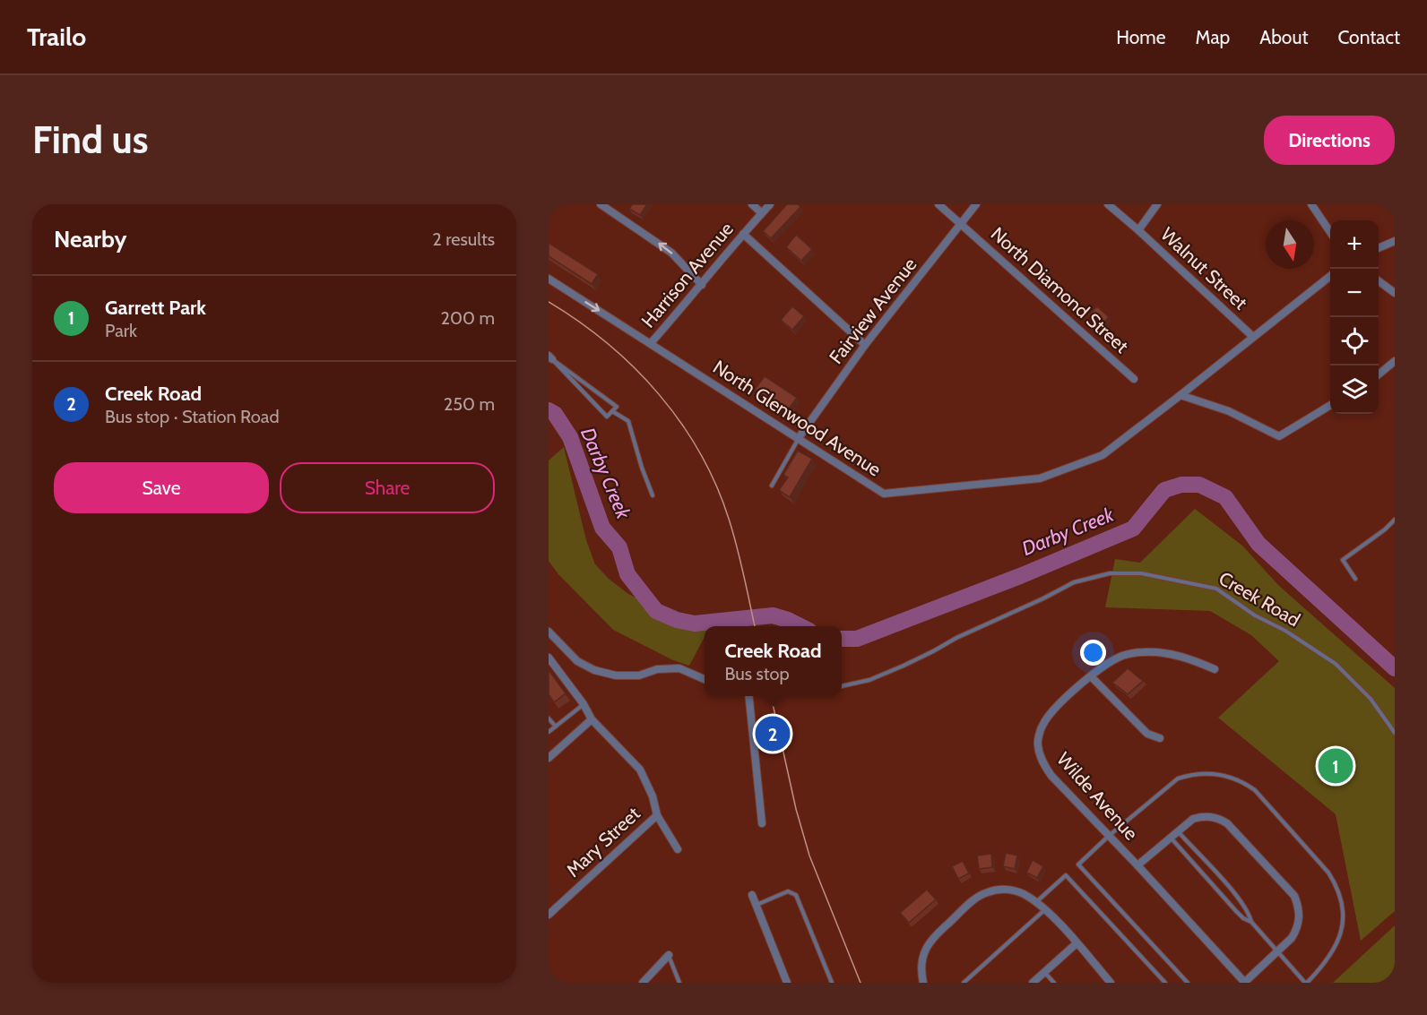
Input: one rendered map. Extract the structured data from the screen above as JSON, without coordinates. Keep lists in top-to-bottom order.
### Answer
{
  "streets": {
    "street": [
      "Walnut Street",
      "Harrison Avenue",
      "North Diamond Street",
      "Fairview Avenue",
      "North Glenwood Avenue",
      "Wilde Avenue",
      "Mary Street"
    ],
    "lane": ["Creek Road"]
  },
  "crossings": [
    ["Walnut Street", "North Glenwood Avenue"],
    ["Harrison Avenue", "North Glenwood Avenue"],
    ["North Diamond Street", "Fairview Avenue"],
    ["Fairview Avenue", "North Glenwood Avenue"]
  ],
  "water": ["Darby Creek"],
  "north": "bottom",
  "page": {
    "header": "Trailo",
    "nav": [
      "Home",
      "Map",
      "About",
      "Contact"
    ],
    "buttons": [
      "Directions",
      ["Save", "Share"]
    ],
    "title": "Find us",
    "heading": ["Nearby", "2 results"],
    "map_buttons": ["+", "−"],
    "list": [
      {
        "mark": "1",
        "name": "Garrett Park",
        "note": "Park",
        "value": "200 m"
      },
      {
        "mark": "2",
        "name": "Creek Road",
        "note": "Bus stop · Station Road",
        "value": "250 m"
      }
    ],
    "popup": ["Creek Road", "Bus stop"],
    "pins": ["2", "1"]
  }
}
